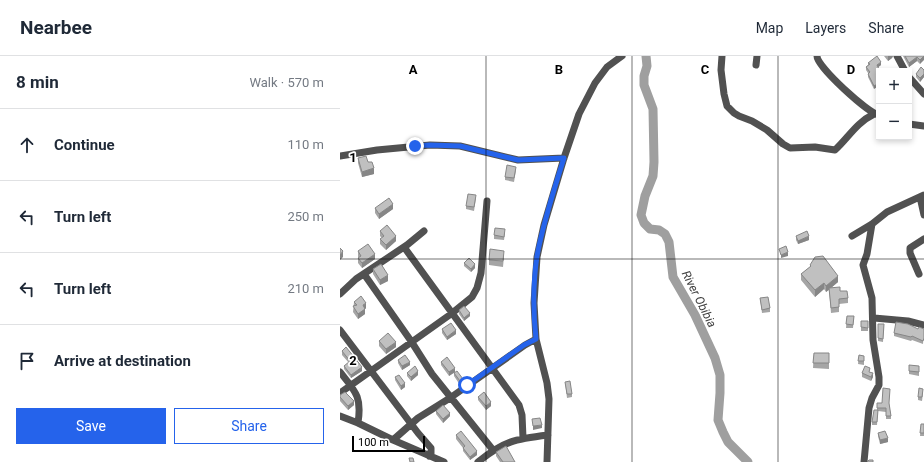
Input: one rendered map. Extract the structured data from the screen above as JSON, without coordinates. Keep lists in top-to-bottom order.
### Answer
{
  "water": ["River Obibia"],
  "scale_bar": "100 m",
  "page": {
    "header": "Nearbee",
    "nav": ["Map", "Layers", "Share"],
    "heading": ["8 min", "Walk · 570 m"],
    "map_buttons": ["+", "−"],
    "list": [
      ["Continue", "110 m"],
      ["Turn left", "250 m"],
      ["Turn left", "210 m"],
      "Arrive at destination"
    ],
    "buttons": ["Save", "Share"],
    "scale": "100 m"
  },
  "grid": {
    "columns": [
      "A",
      "B",
      "C",
      "D"
    ],
    "rows": ["1", "2"]
  }
}
